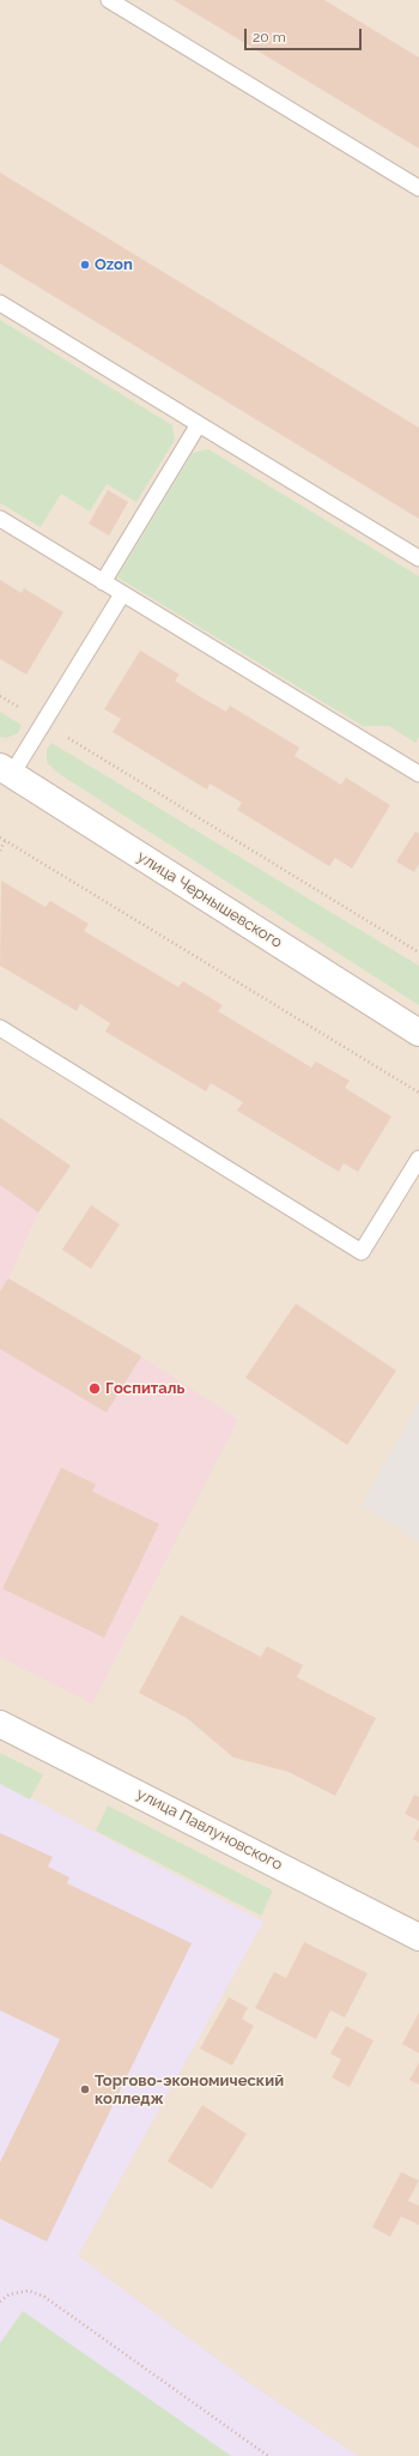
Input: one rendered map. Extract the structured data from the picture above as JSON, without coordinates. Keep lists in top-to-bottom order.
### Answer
{
  "streets": {
    "street": ["улица Чернышевского", "улица Павлуновского"]
  },
  "places": ["Ozon", "Госпиталь", "Торгово-экономический колледж"],
  "scale_bar": "20 m"
}
